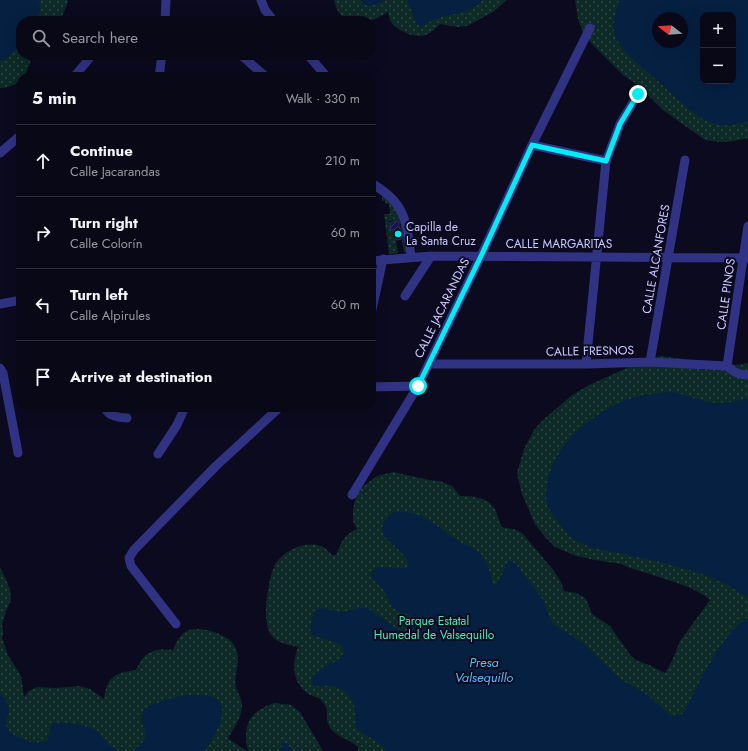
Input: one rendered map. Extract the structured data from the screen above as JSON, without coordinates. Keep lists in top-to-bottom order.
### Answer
{
  "streets": {
    "street": [
      "CALLE MARGARITAS",
      "CALLE ALCANFORES",
      "CALLE PINOS",
      "CALLE JACARANDAS",
      "CALLE FRESNOS"
    ]
  },
  "crossings": [
    ["CALLE MARGARITAS", "CALLE ALCANFORES"],
    ["CALLE MARGARITAS", "CALLE PINOS"],
    ["CALLE MARGARITAS", "CALLE JACARANDAS"],
    ["CALLE ALCANFORES", "CALLE FRESNOS"],
    ["CALLE PINOS", "CALLE FRESNOS"],
    ["CALLE JACARANDAS", "CALLE FRESNOS"]
  ],
  "water": ["Presa Valsequillo"],
  "parks": ["Parque Estatal Humedal de Valsequillo"],
  "places": ["Capilla de La Santa Cruz"],
  "north": "left",
  "page": {
    "map_buttons": ["+", "−"],
    "search": "Search here",
    "heading": ["5 min", "Walk · 330 m"],
    "list": [
      ["Continue", "Calle Jacarandas", "210 m"],
      ["Turn right", "Calle Colorín", "60 m"],
      ["Turn left", "Calle Alpirules", "60 m"],
      "Arrive at destination"
    ]
  }
}
